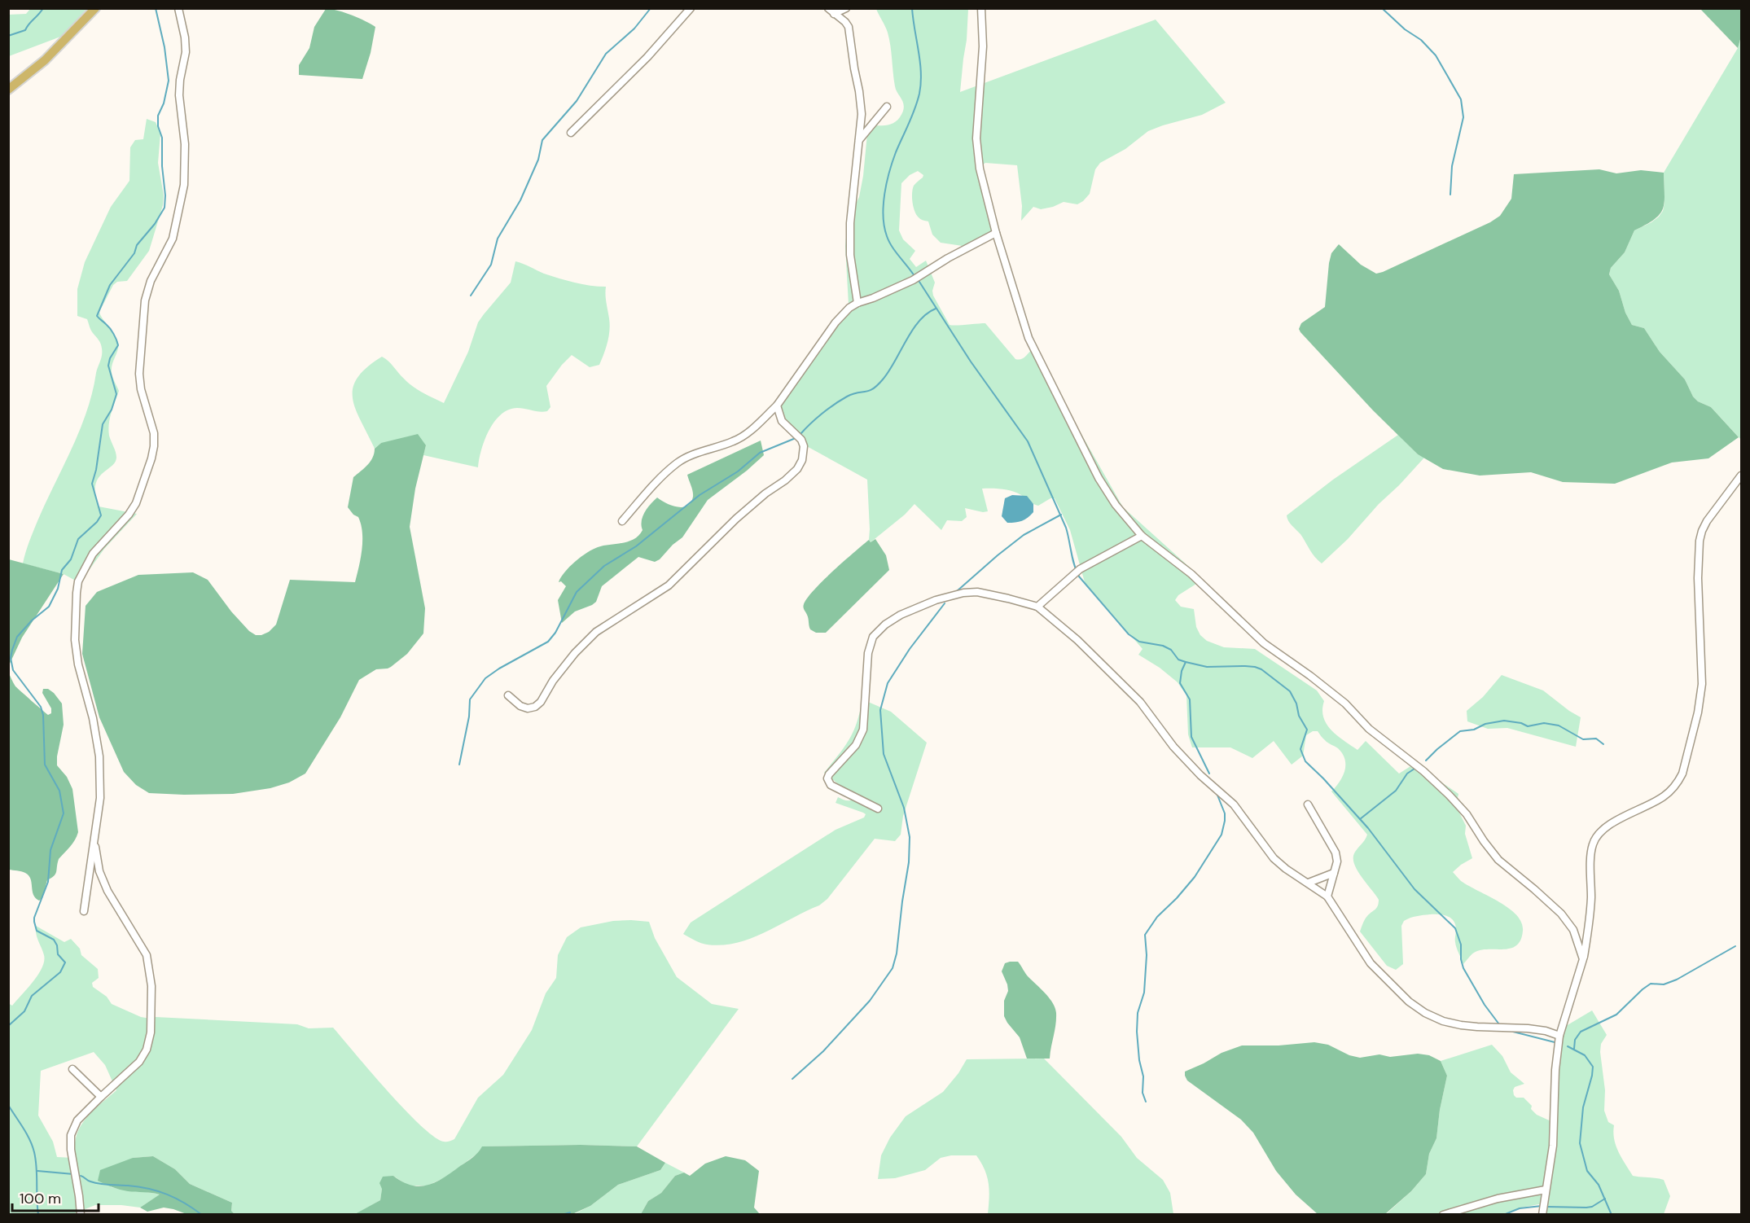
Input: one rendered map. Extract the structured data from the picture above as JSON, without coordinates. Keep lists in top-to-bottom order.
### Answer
{
  "scale_bar": "100 m"
}
